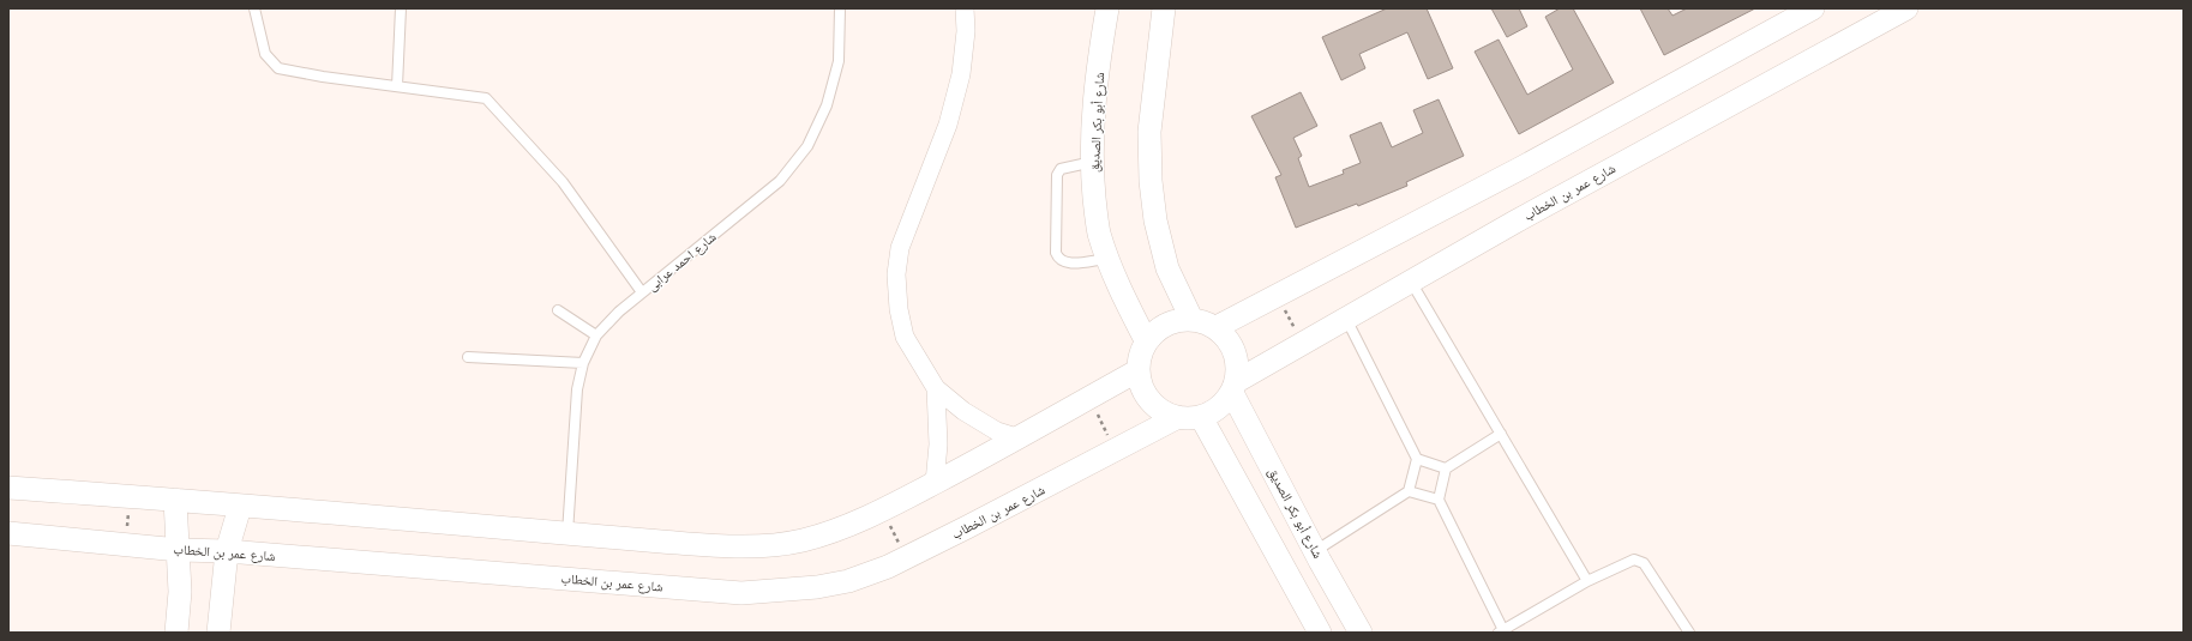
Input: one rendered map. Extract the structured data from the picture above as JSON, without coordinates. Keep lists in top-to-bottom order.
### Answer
{
  "streets": {
    "street": ["شارع أبو بكر الصديق", "شارع عمر بن الخطاب"],
    "lane": ["شارع احمد عرابى"]
  },
  "crossings": [
    ["شارع أبو بكر الصديق", "شارع عمر بن الخطاب"]
  ]
}
